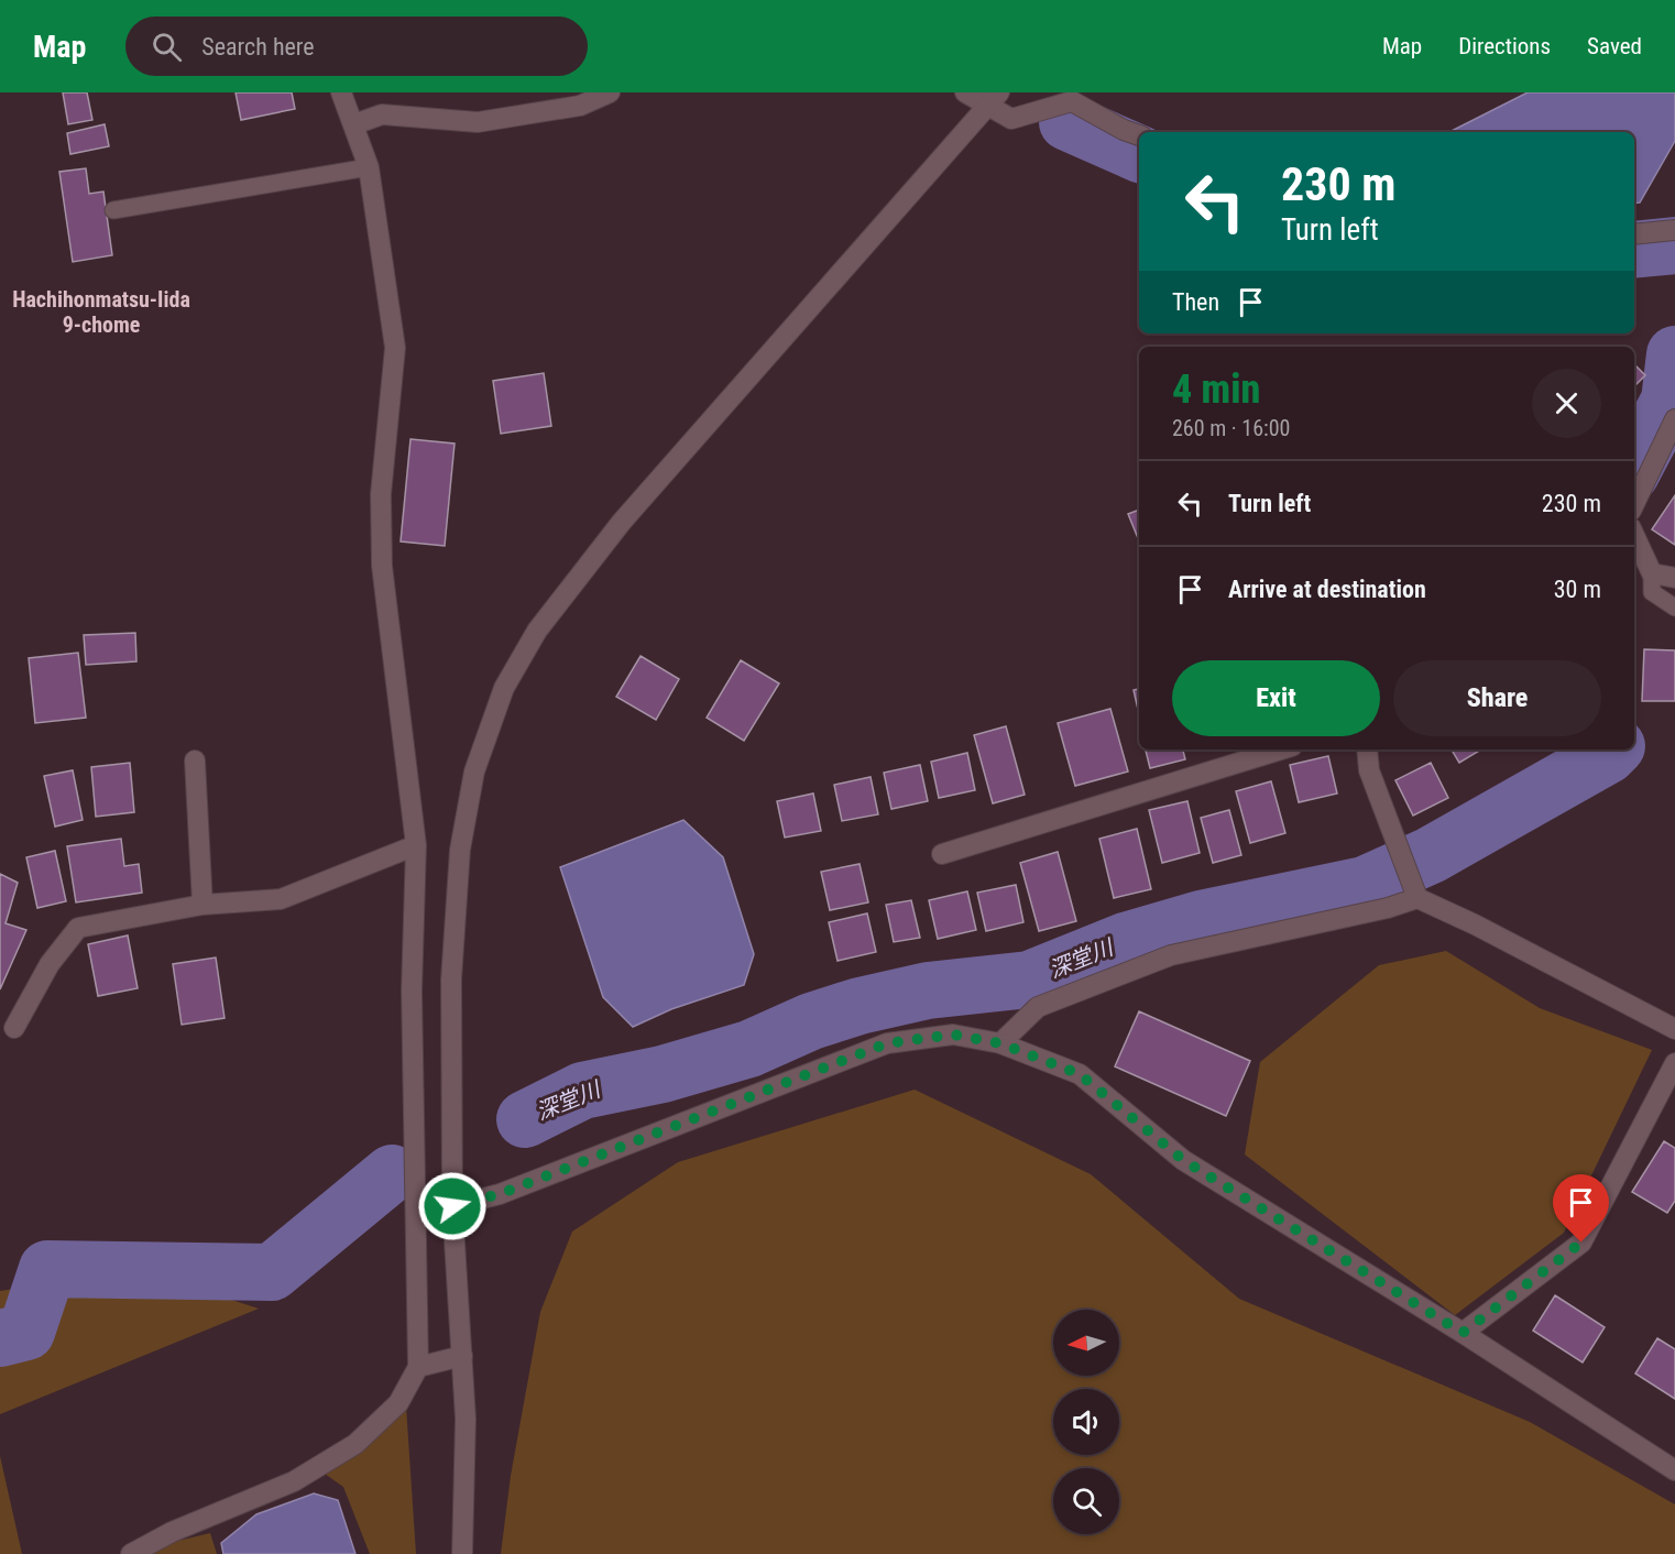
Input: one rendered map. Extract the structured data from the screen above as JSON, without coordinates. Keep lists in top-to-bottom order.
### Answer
{
  "districts": ["Hachihonmatsu-Iida 9-chome"],
  "water": ["深堂川"],
  "north": "left",
  "page": {
    "header": "Map",
    "search": "Search here",
    "nav": ["Map", "Directions", "Saved"],
    "turn": ["230 m", "Turn left"],
    "then": "Then",
    "heading": ["4 min", "260 m · 16:00"],
    "list": [
      {
        "name": "Turn left",
        "value": "230 m"
      },
      {
        "name": "Arrive at destination",
        "value": "30 m"
      }
    ],
    "buttons": ["Exit", "Share"]
  }
}
